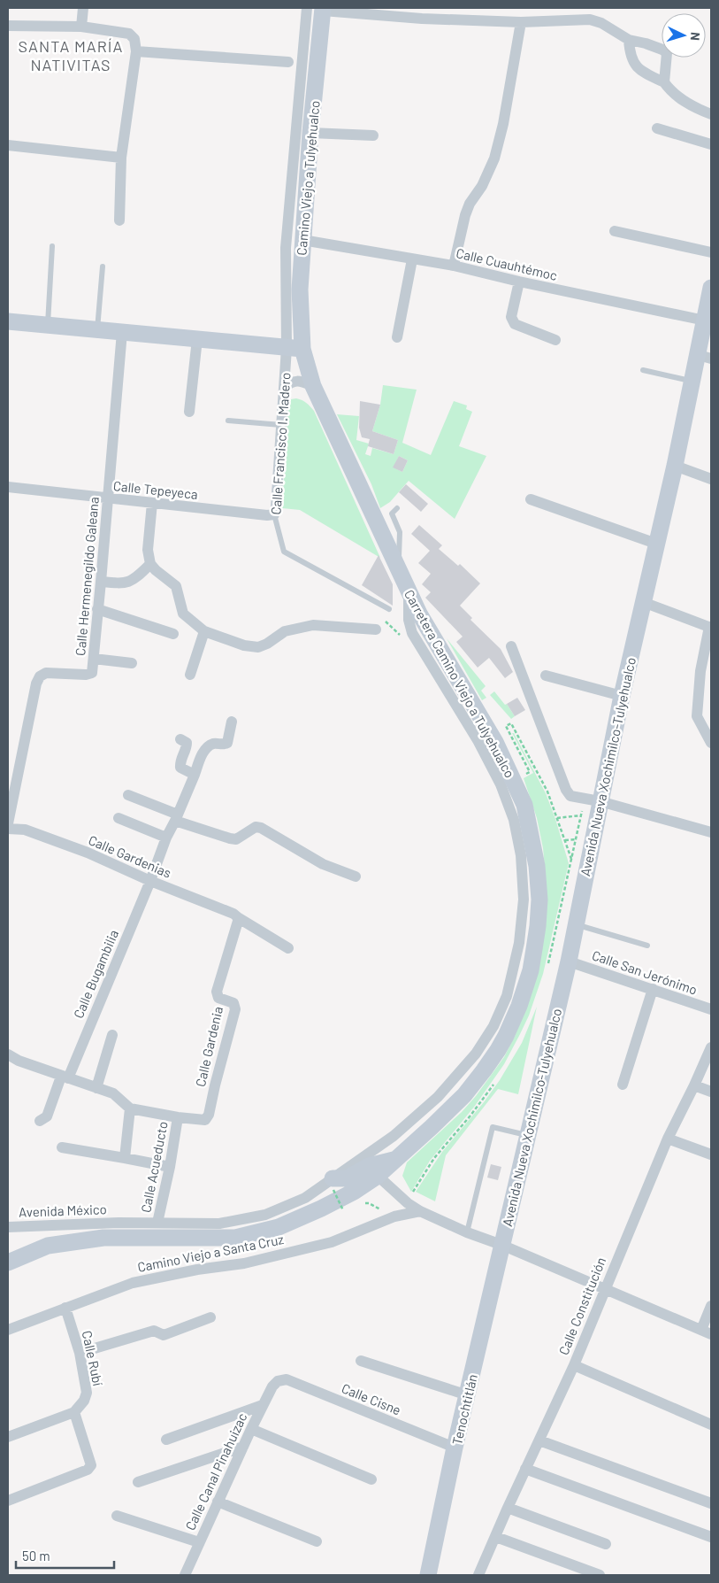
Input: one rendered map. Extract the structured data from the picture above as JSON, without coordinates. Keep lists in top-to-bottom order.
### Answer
{
  "streets": {
    "main road": [
      "Camino Viejo a Tulyehualco",
      "Carretera Camino Viejo a Tulyehualco",
      "Avenida Nueva Xochimilco-Tulyehualco",
      "Tenochtitlán"
    ],
    "street": [
      "Calle Cuauhtémoc",
      "Calle Francisco I. Madero",
      "Calle Tepeyeca",
      "Calle Hermenegildo Galeana",
      "Calle Gardenias",
      "Calle San Jerónimo",
      "Calle Bugambilia",
      "Calle Gardenia",
      "Calle Acueducto",
      "Avenida México",
      "Camino Viejo a Santa Cruz",
      "Calle Constitución",
      "Calle Rubí",
      "Calle Cisne",
      "Calle Canal Pinahuizac"
    ]
  },
  "crossings": [
    ["Camino Viejo a Tulyehualco", "Calle Cuauhtémoc"],
    ["Camino Viejo a Tulyehualco", "Calle Francisco I. Madero"],
    ["Camino Viejo a Tulyehualco", "Carretera Camino Viejo a Tulyehualco"],
    ["Calle Cuauhtémoc", "Avenida Nueva Xochimilco-Tulyehualco"],
    ["Calle Francisco I. Madero", "Calle Tepeyeca"],
    ["Calle Francisco I. Madero", "Carretera Camino Viejo a Tulyehualco"],
    ["Calle Tepeyeca", "Calle Hermenegildo Galeana"],
    ["Avenida Nueva Xochimilco-Tulyehualco", "Calle San Jerónimo"],
    ["Avenida Nueva Xochimilco-Tulyehualco", "Tenochtitlán"],
    ["Calle Gardenias", "Calle Bugambilia"],
    ["Calle Gardenias", "Calle Gardenia"],
    ["Calle Gardenia", "Calle Acueducto"],
    ["Calle Acueducto", "Avenida México"],
    ["Camino Viejo a Santa Cruz", "Calle Rubí"],
    ["Calle Cisne", "Tenochtitlán"],
    ["Calle Cisne", "Calle Canal Pinahuizac"]
  ],
  "districts": ["SANTA MARÍA NATIVITAS"],
  "scale_bar": "50 m",
  "north": "right"
}
